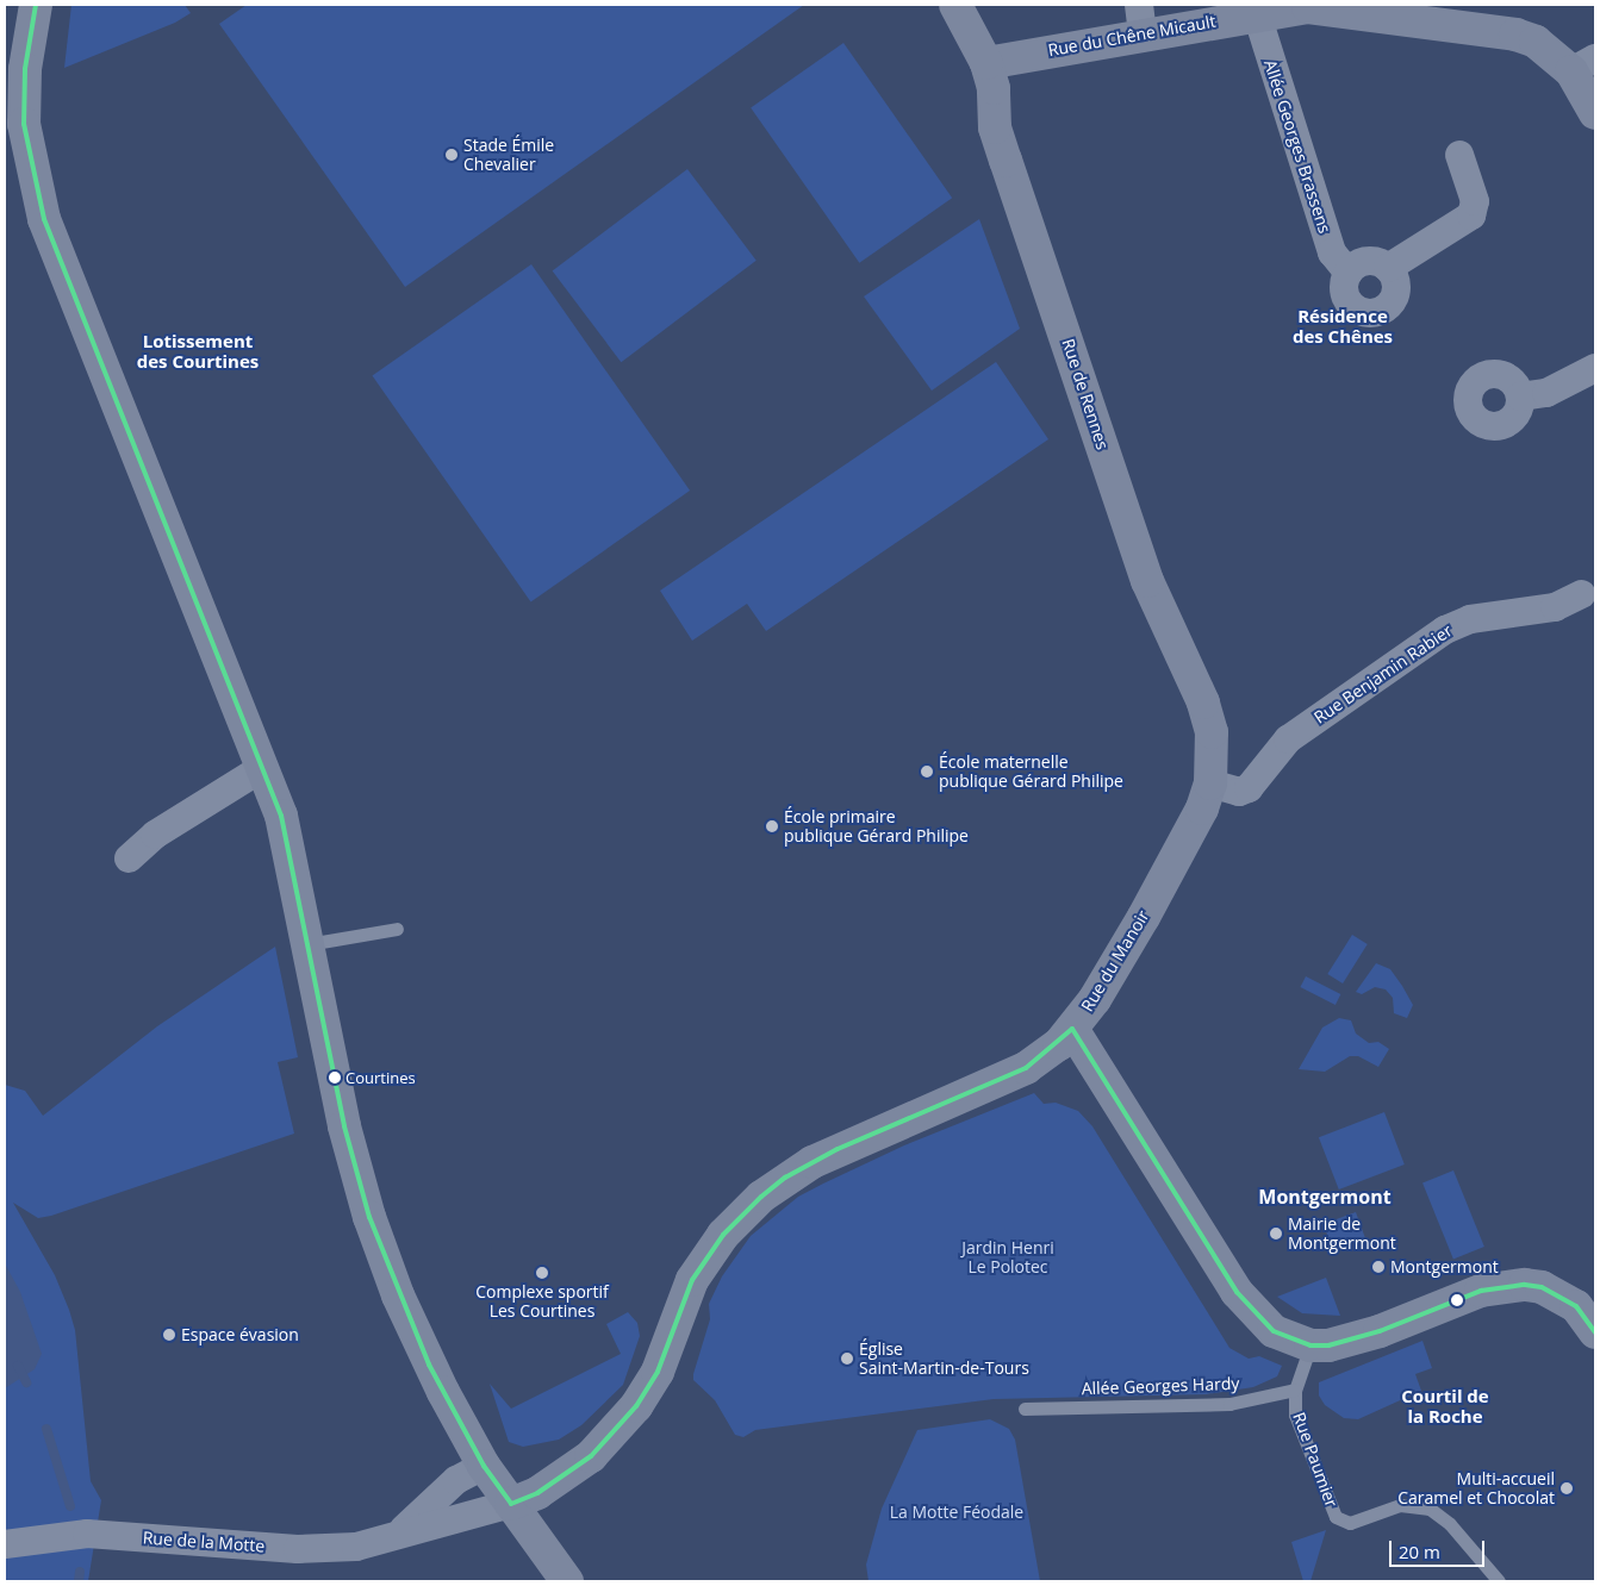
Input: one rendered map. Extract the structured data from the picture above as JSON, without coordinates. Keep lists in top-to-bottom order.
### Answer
{
  "streets": {
    "street": [
      "Rue du Chêne Micault",
      "Allée Georges Brassens",
      "Rue de Rennes",
      "Rue Benjamin Rabier",
      "Rue du Manoir",
      "Rue de la Motte"
    ],
    "lane": ["Allée Georges Hardy", "Rue Paumier"]
  },
  "crossings": [
    ["Rue du Chêne Micault", "Allée Georges Brassens"],
    ["Rue du Chêne Micault", "Rue de Rennes"],
    ["Rue de Rennes", "Rue Benjamin Rabier"],
    ["Rue de Rennes", "Rue du Manoir"],
    ["Rue Benjamin Rabier", "Rue du Manoir"],
    ["Rue du Manoir", "Rue de la Motte"],
    ["Allée Georges Hardy", "Rue Paumier"]
  ],
  "districts": [
    "Résidence des Chênes",
    "Lotissement des Courtines",
    "Montgermont",
    "Courtil de la Roche"
  ],
  "parks": ["Jardin Henri Le Polotec", "La Motte Féodale"],
  "places": [
    "Stade Émile Chevalier",
    "École maternelle publique Gérard Philipe",
    "École primaire publique Gérard Philipe",
    "Courtines",
    "Mairie de Montgermont",
    "Montgermont",
    "Complexe sportif Les Courtines",
    "Espace évasion",
    "Église Saint-Martin-de-Tours",
    "Multi-accueil Caramel et Chocolat"
  ],
  "scale_bar": "20 m"
}
